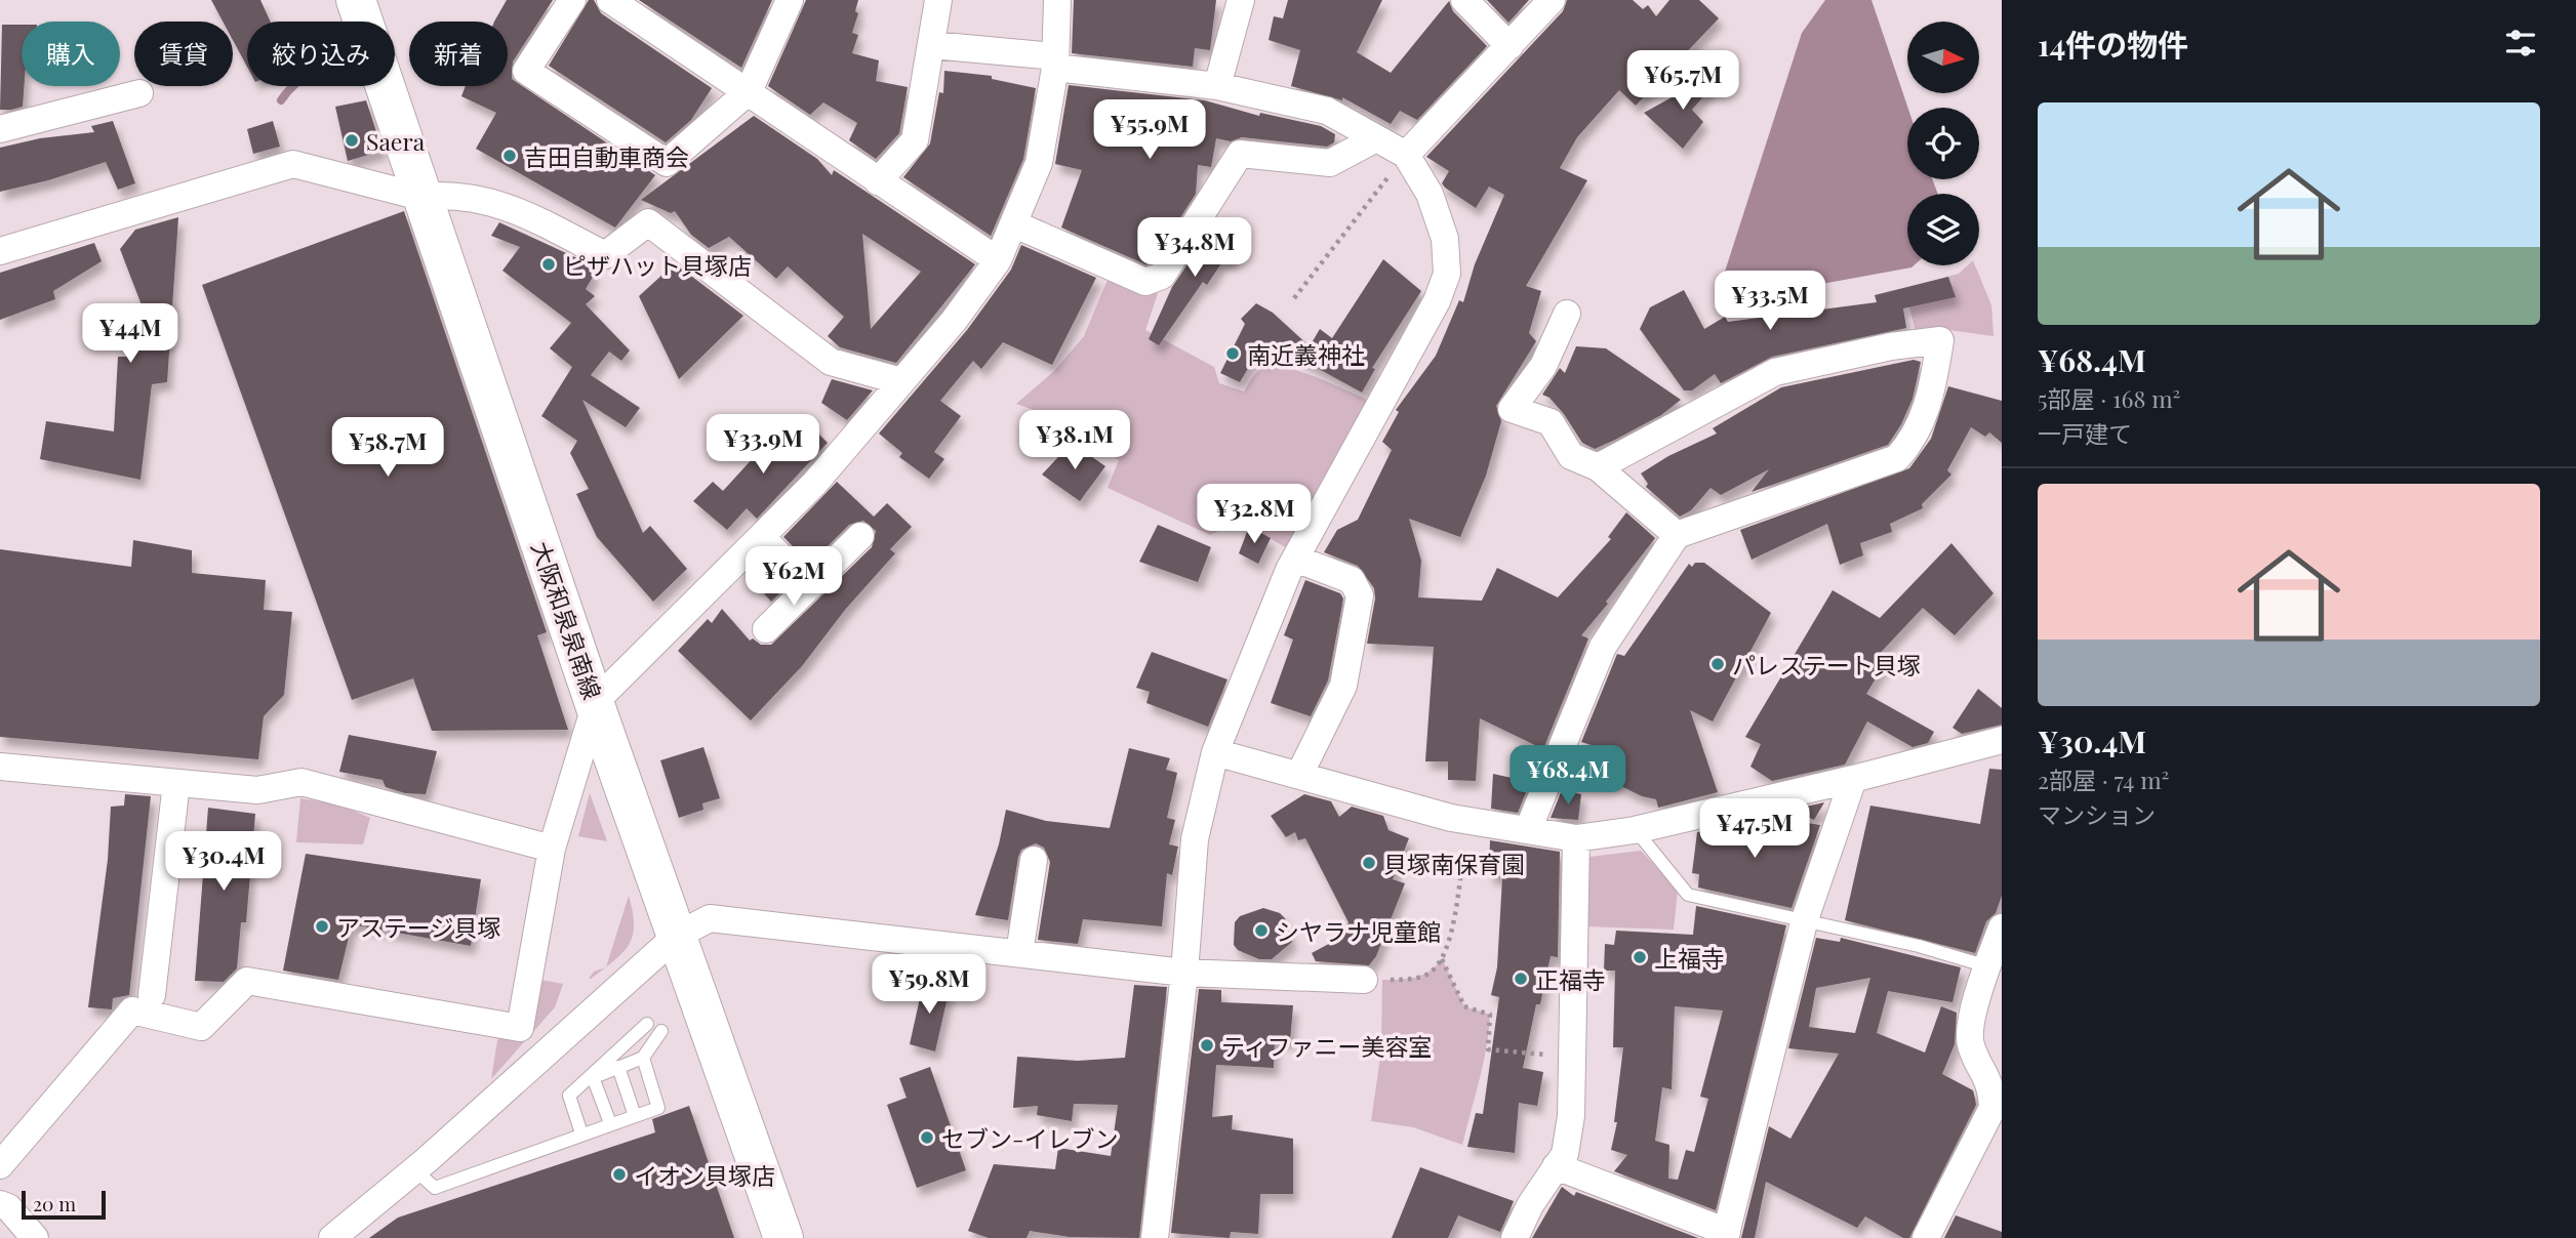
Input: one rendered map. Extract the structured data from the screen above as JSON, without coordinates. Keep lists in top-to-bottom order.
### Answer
{
  "streets": {
    "main road": ["大阪和泉泉南線"]
  },
  "places": [
    "Saera",
    "吉田自動車商会",
    "ピザハット貝塚店",
    "南近義神社",
    "パレステート貝塚",
    "貝塚南保育園",
    "アステージ貝塚",
    "シヤラナ児童館",
    "上福寺",
    "正福寺",
    "ティファニー美容室",
    "セブン-イレブン",
    "イオン貝塚店"
  ],
  "scale_bar": "20 m",
  "north": "right",
  "page": {
    "heading": "14件の物件",
    "chip": [
      "購入",
      "賃貸",
      "絞り込み",
      "新着"
    ],
    "price": [
      "¥65.7M",
      "¥55.9M",
      "¥34.8M",
      "¥33.5M",
      "¥44M",
      "¥38.1M",
      "¥33.9M",
      "¥58.7M",
      "¥32.8M",
      "¥62M",
      "¥68.4M",
      "¥47.5M",
      "¥30.4M",
      "¥59.8M"
    ],
    "list": [
      {
        "name": "¥68.4M",
        "note": "5部屋 · 168 m² · 一戸建て"
      },
      {
        "name": "¥30.4M",
        "note": "2部屋 · 74 m² · マンション"
      }
    ],
    "scale": "20 m"
  }
}
